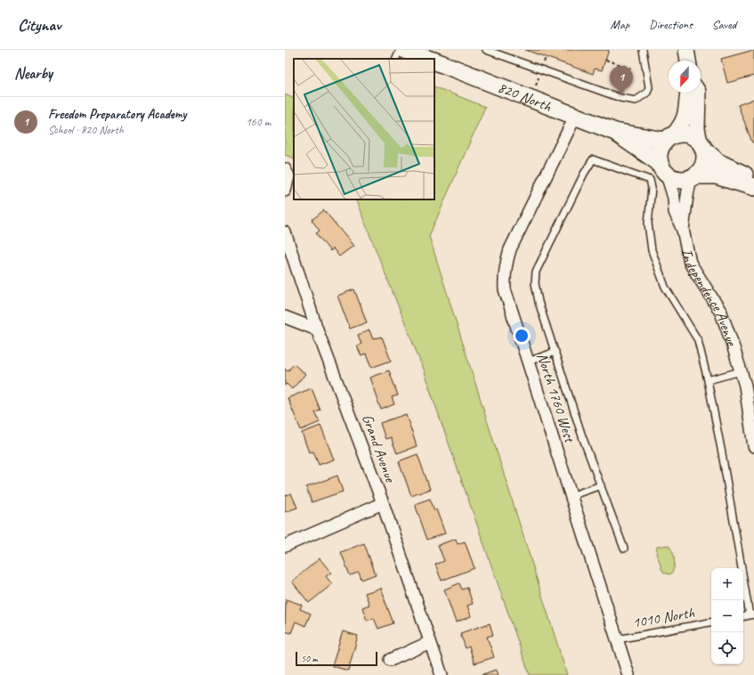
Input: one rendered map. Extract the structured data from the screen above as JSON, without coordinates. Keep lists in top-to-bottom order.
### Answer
{
  "streets": {
    "main road": ["820 North"],
    "street": ["Independence Avenue", "North 1760 West", "Grand Avenue"],
    "lane": ["1010 North"]
  },
  "crossings": [
    ["820 North", "Independence Avenue"],
    ["820 North", "North 1760 West"],
    ["North 1760 West", "1010 North"]
  ],
  "scale_bar": "50 m",
  "north": "bottom",
  "page": {
    "header": "Citynav",
    "nav": ["Map", "Directions", "Saved"],
    "heading": "Nearby",
    "pins": "1",
    "list": [
      {
        "mark": "1",
        "name": "Freedom Preparatory Academy",
        "note": "School · 820 North",
        "value": "160 m"
      }
    ],
    "map_buttons": ["+", "−"],
    "scale": "50 m"
  }
}
